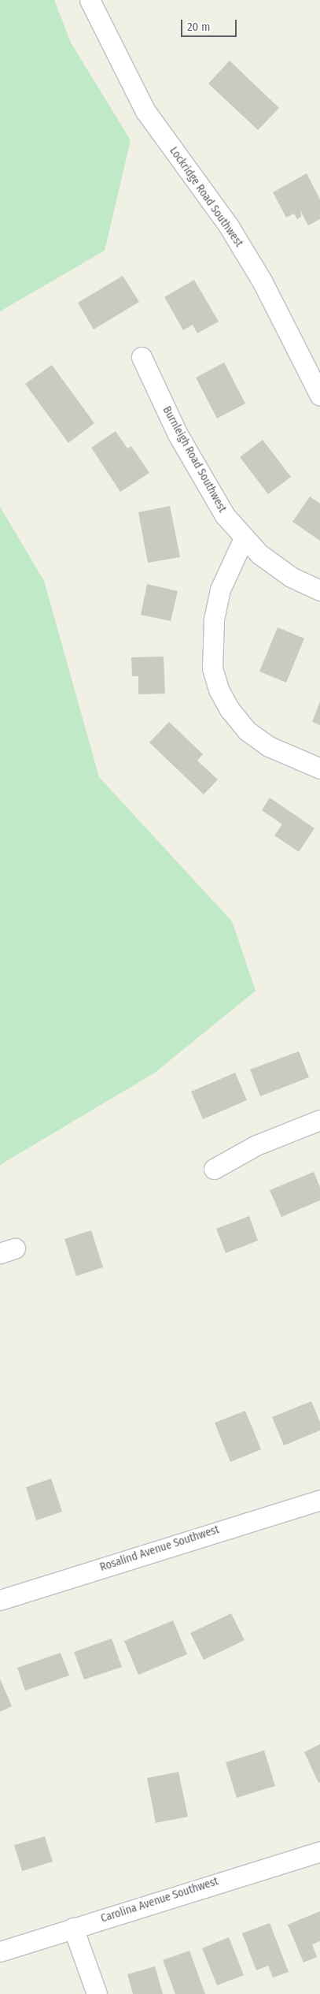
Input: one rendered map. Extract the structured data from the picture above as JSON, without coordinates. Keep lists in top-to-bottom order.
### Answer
{
  "streets": {
    "street": [
      "Lockridge Road Southwest",
      "Burnleigh Road Southwest",
      "Rosalind Avenue Southwest",
      "Carolina Avenue Southwest"
    ]
  },
  "scale_bar": "20 m"
}
